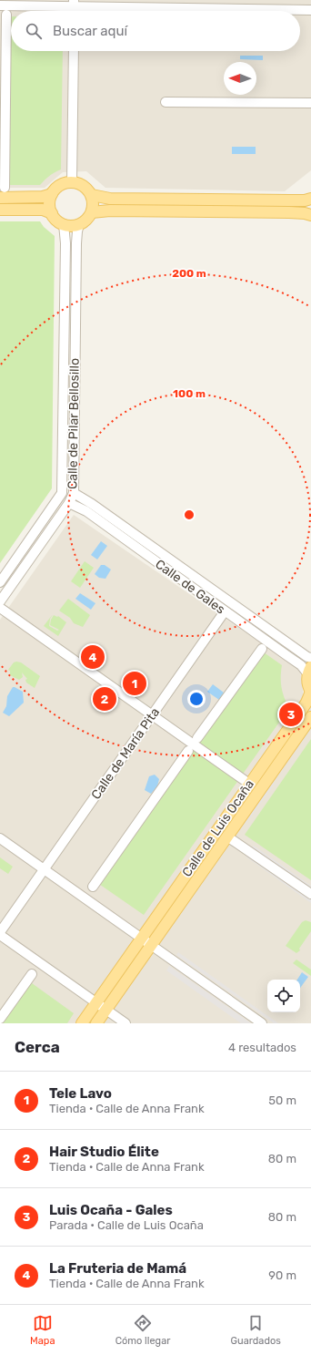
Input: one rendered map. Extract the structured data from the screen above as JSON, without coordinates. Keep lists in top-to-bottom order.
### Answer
{
  "streets": {
    "main road": ["Calle de Luis Ocaña"],
    "street": ["Calle de Pilar Bellosillo", "Calle de Gales", "Calle de María Pita"]
  },
  "crossings": [
    ["Calle de Pilar Bellosillo", "Calle de Gales"],
    ["Calle de Gales", "Calle de María Pita"]
  ],
  "north": "left",
  "page": {
    "search": "Buscar aquí",
    "pins": [
      "4",
      "1",
      "2",
      "3"
    ],
    "heading": ["Cerca", "4 resultados"],
    "list": [
      {
        "mark": "1",
        "name": "Tele Lavo",
        "note": "Tienda · Calle de Anna Frank",
        "value": "50 m"
      },
      {
        "mark": "2",
        "name": "Hair Studio Élite",
        "note": "Tienda · Calle de Anna Frank",
        "value": "80 m"
      },
      {
        "mark": "3",
        "name": "Luis Ocaña - Gales",
        "note": "Parada · Calle de Luis Ocaña",
        "value": "80 m"
      },
      {
        "mark": "4",
        "name": "La Fruteria de Mamá",
        "note": "Tienda · Calle de Anna Frank",
        "value": "90 m"
      }
    ],
    "nav": ["Mapa", "Cómo llegar", "Guardados"]
  },
  "rings": ["200 m", "100 m"]
}
